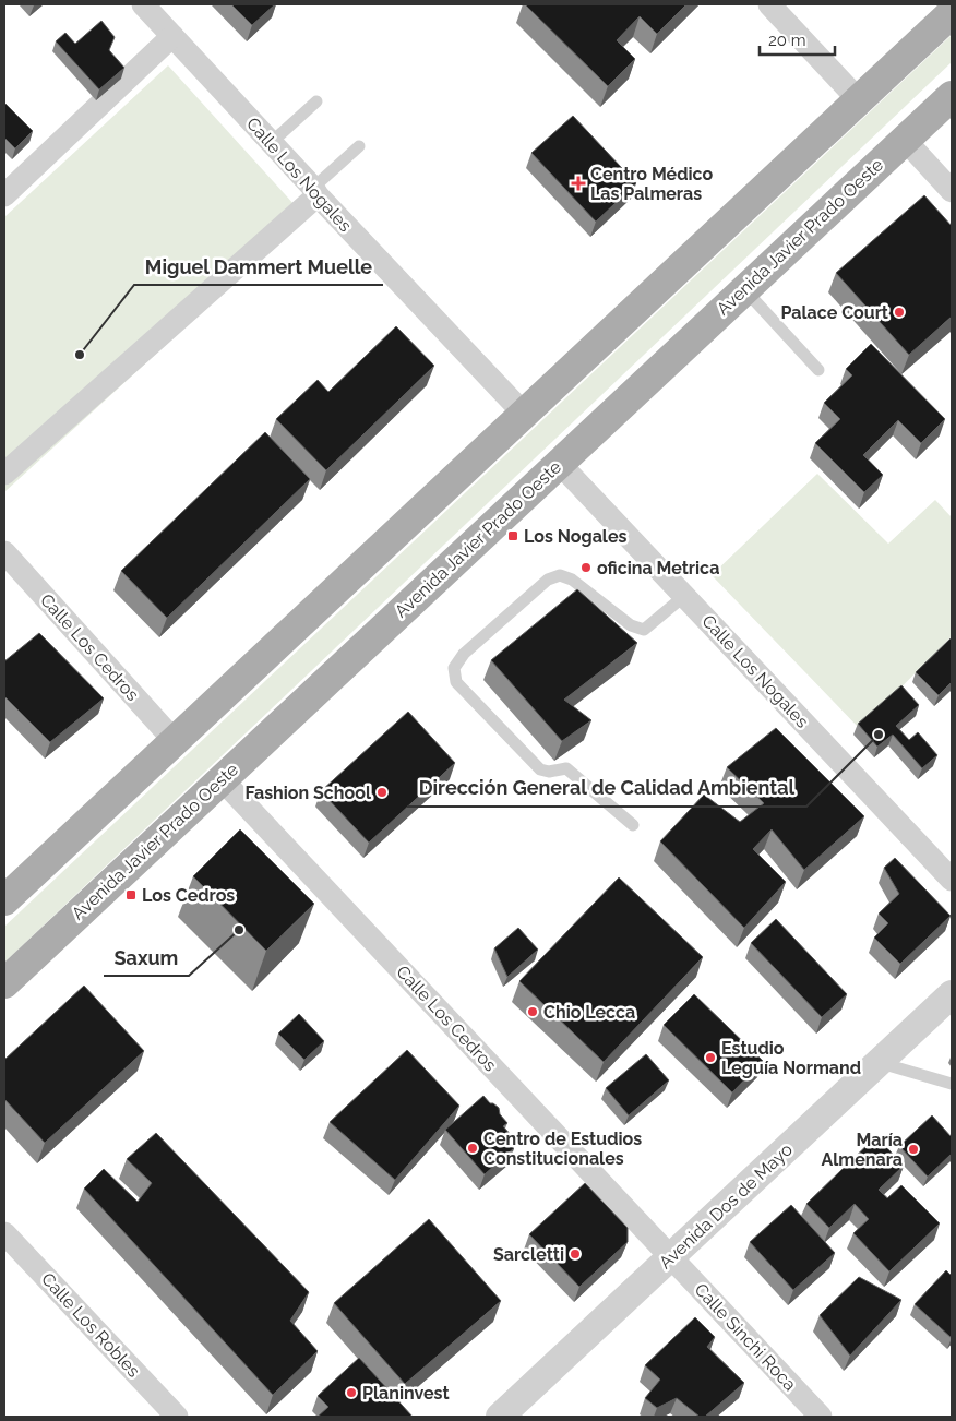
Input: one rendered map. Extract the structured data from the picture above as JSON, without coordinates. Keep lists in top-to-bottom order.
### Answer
{
  "streets": {
    "main road": ["Avenida Javier Prado Oeste"],
    "street": [
      "Calle Los Nogales",
      "Calle Los Cedros",
      "Avenida Dos de Mayo",
      "Calle Los Robles",
      "Calle Sinchi Roca"
    ]
  },
  "crossings": [
    ["Calle Los Nogales", "Avenida Javier Prado Oeste"],
    ["Avenida Javier Prado Oeste", "Calle Los Cedros"],
    ["Calle Los Cedros", "Avenida Dos de Mayo"],
    ["Calle Los Cedros", "Calle Sinchi Roca"],
    ["Avenida Dos de Mayo", "Calle Sinchi Roca"]
  ],
  "places": {
    "health": ["Centro Médico Las Palmeras"],
    "other": [
      "Palace Court",
      "Miguel Dammert Muelle",
      "oficina Metrica",
      "Dirección General de Calidad Ambiental",
      "Fashion School",
      "Saxum",
      "Chio Lecca",
      "Estudio Leguía Normand",
      "Centro de Estudios Constitucionales",
      "María Almenara",
      "Sarcletti",
      "Planinvest"
    ],
    "transit": ["Los Nogales", "Los Cedros"]
  },
  "scale_bar": "20 m"
}
